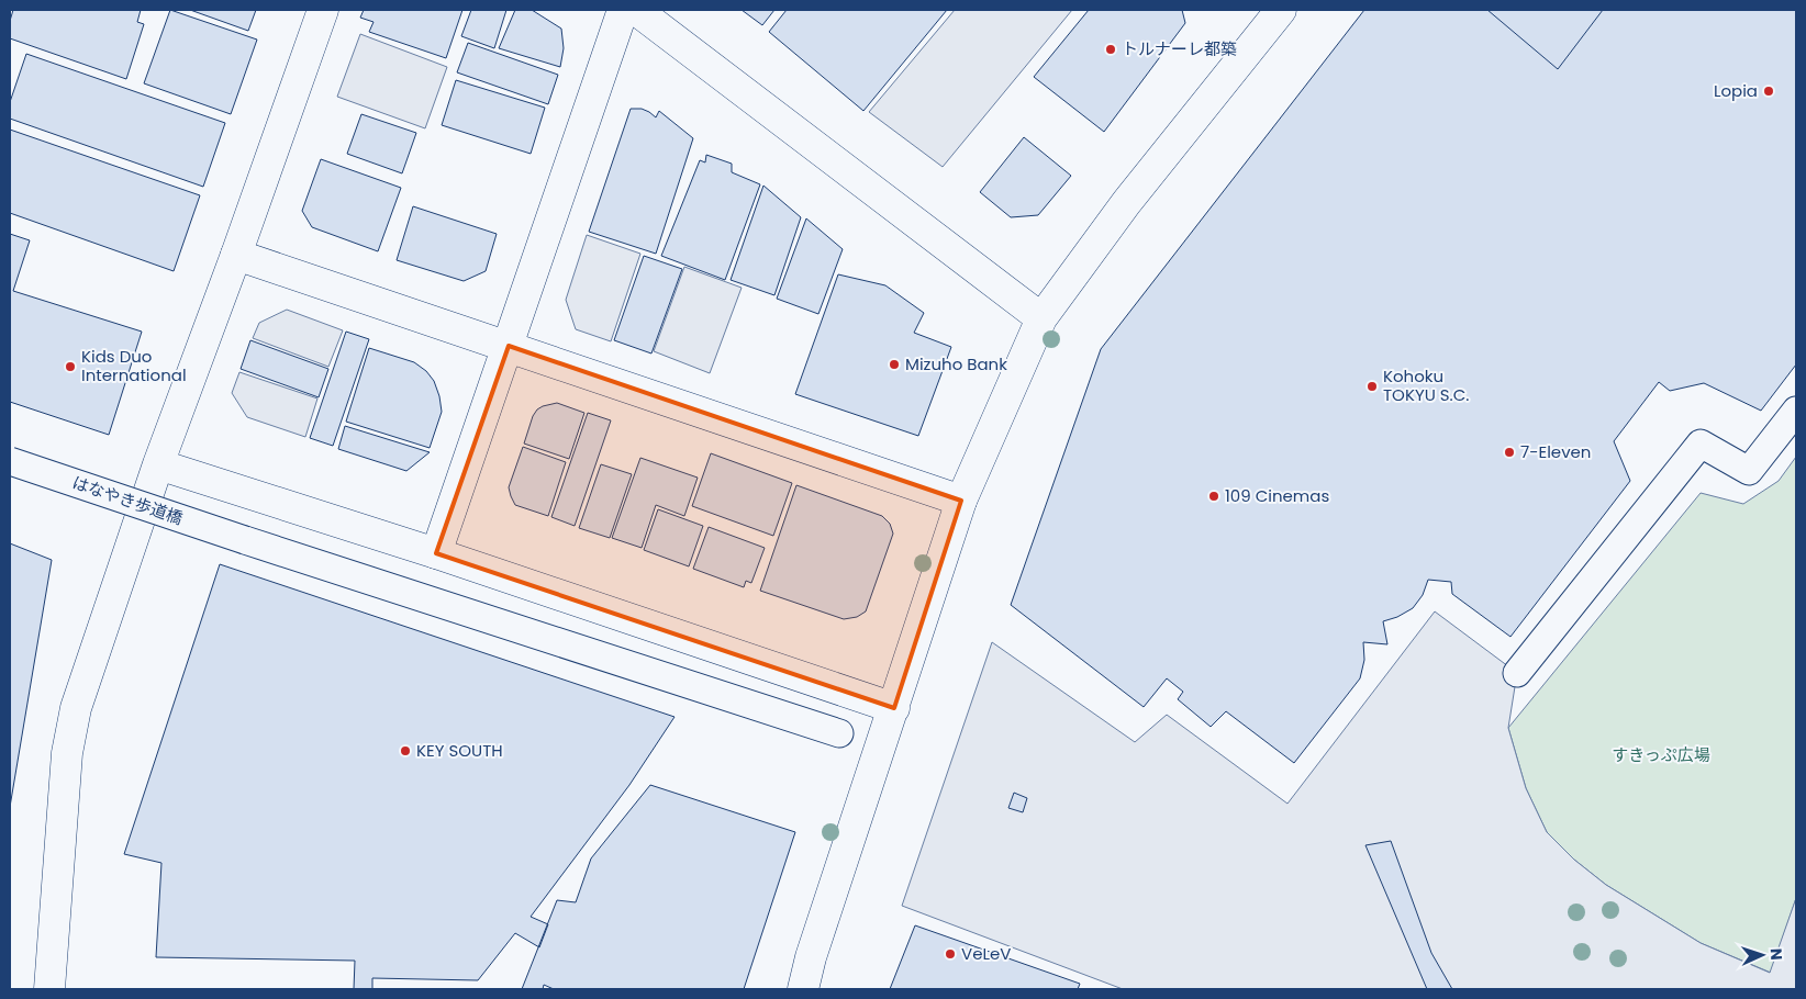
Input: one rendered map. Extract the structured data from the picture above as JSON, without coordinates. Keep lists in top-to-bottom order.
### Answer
{
  "streets": {
    "street": ["はなやき歩道橋"]
  },
  "parks": ["すきっぷ広場"],
  "places": [
    "トルナーレ都築",
    "Lopia",
    "Mizuho Bank",
    "Kids Duo International",
    "Kohoku TOKYU S.C.",
    "7-Eleven",
    "109 Cinemas",
    "KEY SOUTH",
    "VeLeV"
  ],
  "north": "right"
}
